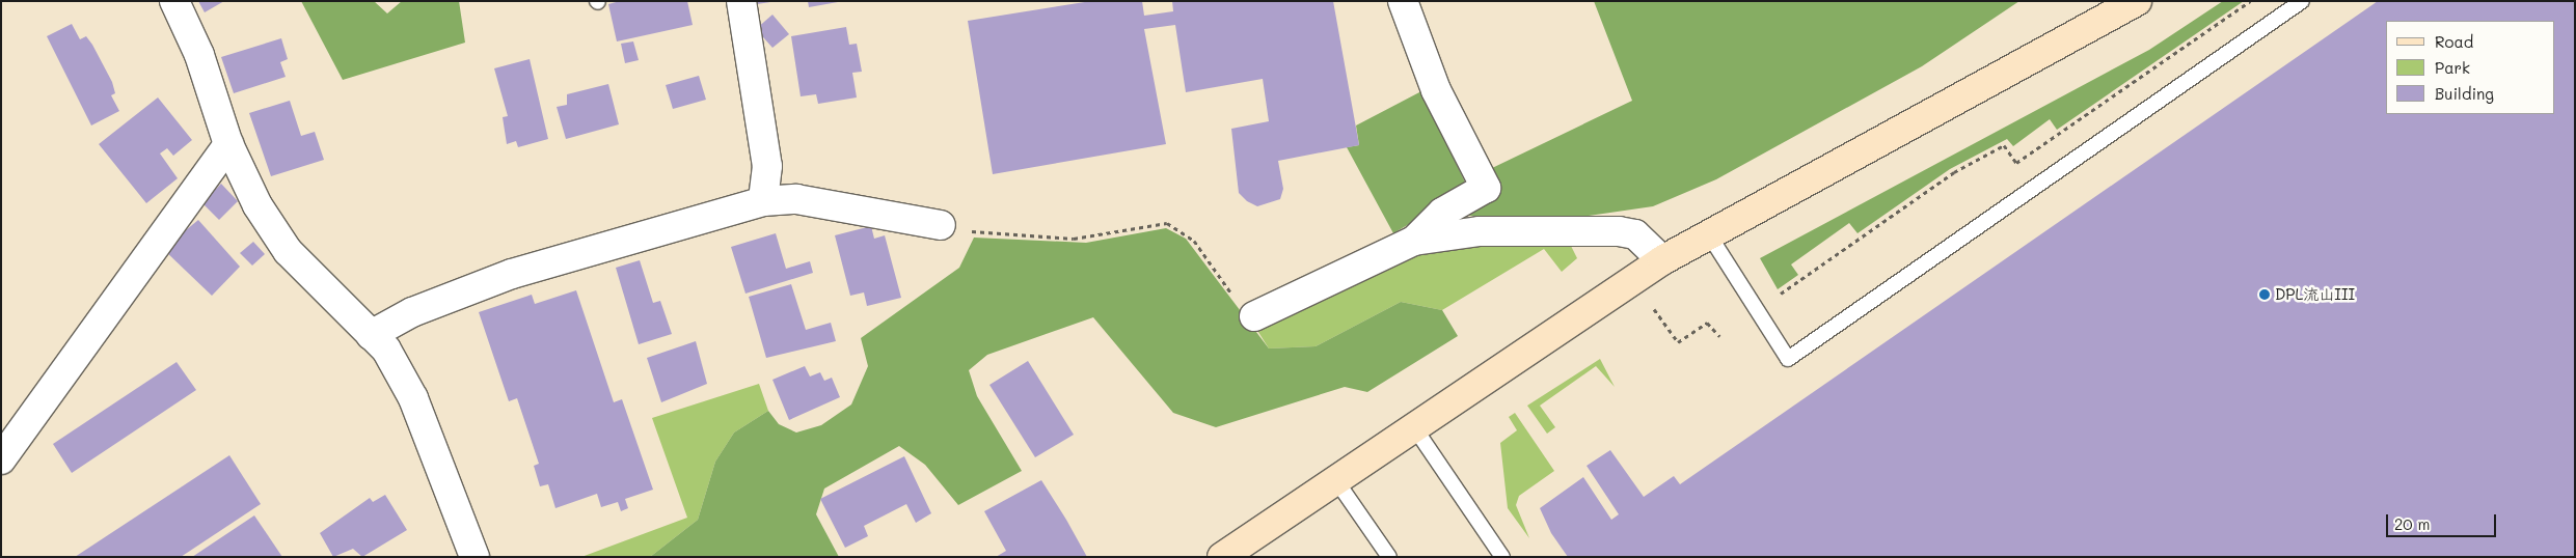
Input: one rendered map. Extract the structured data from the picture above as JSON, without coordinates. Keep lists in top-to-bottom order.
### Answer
{
  "places": ["DPL流山III"],
  "legend": ["Road", "Park", "Building"],
  "scale_bar": "20 m"
}
